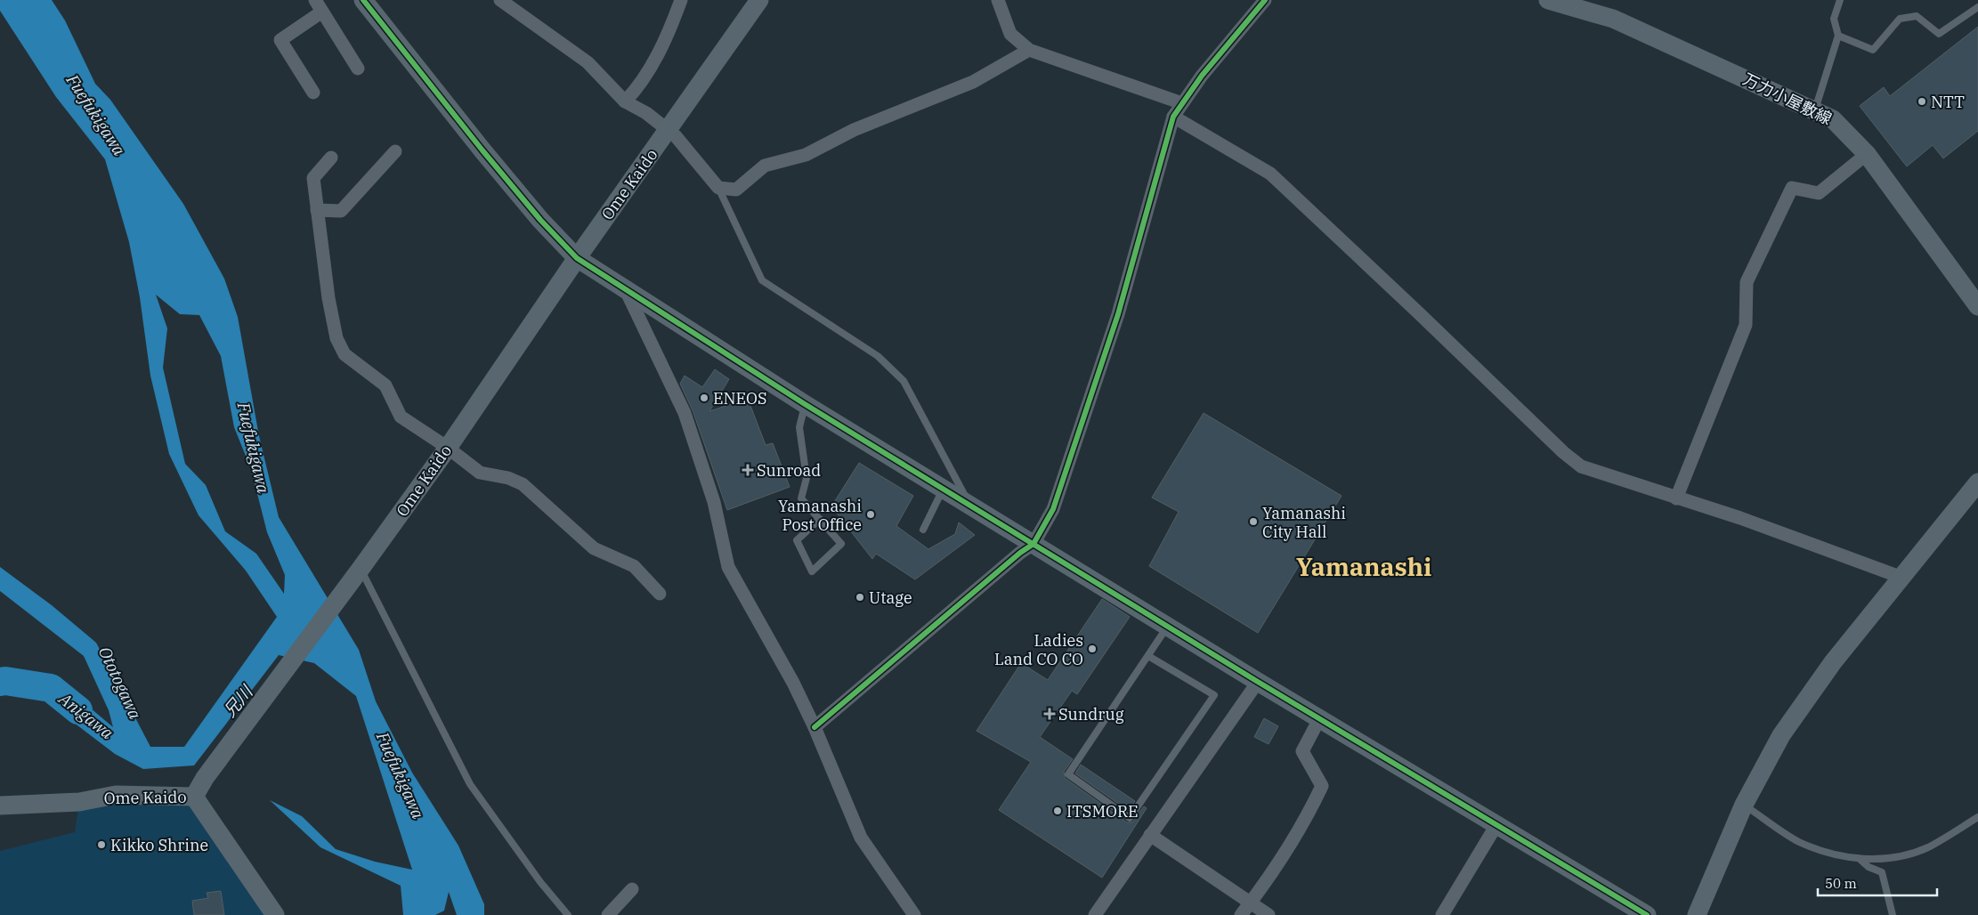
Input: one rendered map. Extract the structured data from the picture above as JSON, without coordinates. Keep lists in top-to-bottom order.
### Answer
{
  "streets": {
    "street": ["万力小屋敷線", "Ome Kaido"]
  },
  "districts": ["Yamanashi"],
  "water": [
    "Fuefukigawa",
    "Ototogawa",
    "兄川",
    "Anigawa"
  ],
  "places": {
    "other": [
      "NTT",
      "ENEOS",
      "Yamanashi Post Office",
      "Yamanashi City Hall",
      "Utage",
      "Ladies Land CO CO",
      "ITSMORE",
      "Kikko Shrine"
    ],
    "health": ["Sunroad", "Sundrug"]
  },
  "scale_bar": "50 m"
}
